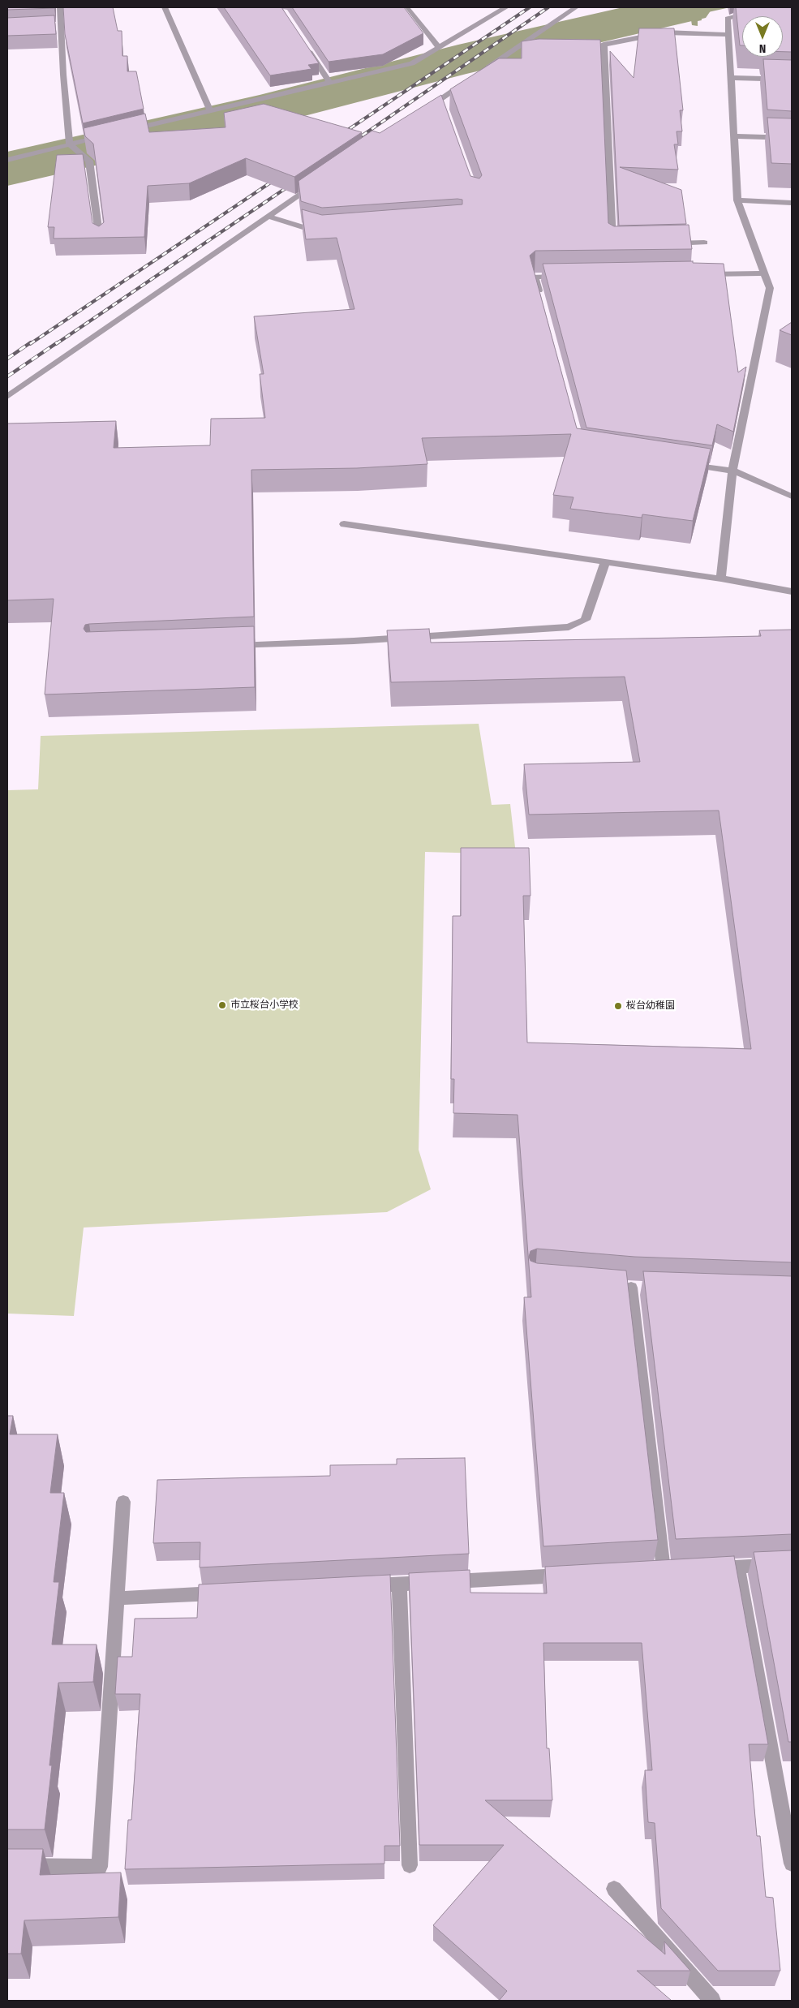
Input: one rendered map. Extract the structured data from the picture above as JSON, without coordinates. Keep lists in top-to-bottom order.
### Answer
{
  "places": ["市立桜台小学校", "桜台幼稚園"],
  "north": "bottom"
}
